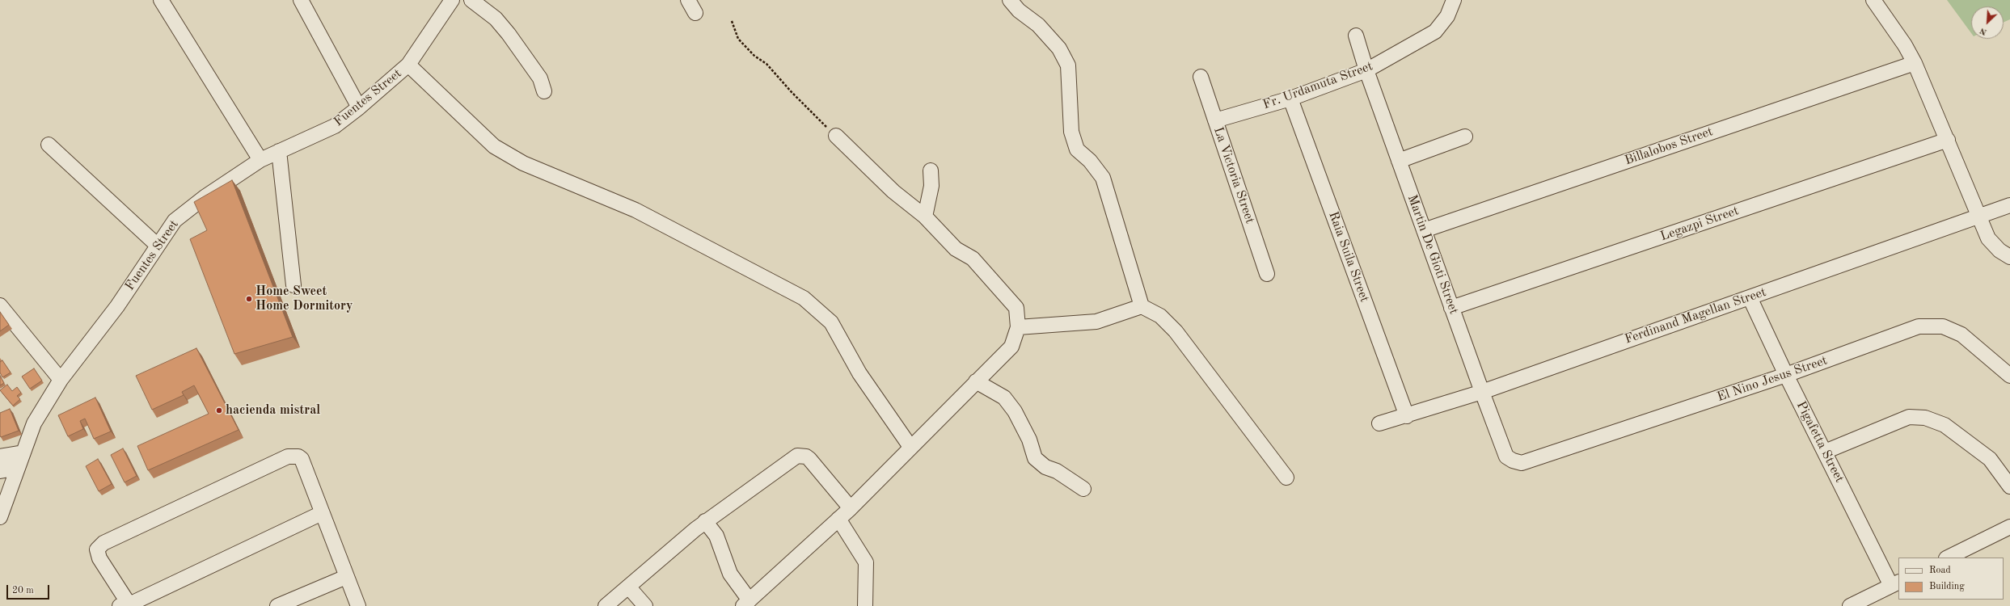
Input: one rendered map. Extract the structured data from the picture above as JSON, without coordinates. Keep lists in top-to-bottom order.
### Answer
{
  "streets": {
    "street": [
      "Fr. Urdamuta Street",
      "Fuentes Street",
      "Billalobos Street",
      "La Victoria Street",
      "Legazpi Street",
      "Martin De Gioti Street",
      "Raia Suila Street",
      "Ferdinand Magellan Street",
      "El Nino Jesus Street",
      "Pigafetta Street"
    ]
  },
  "crossings": [
    ["Fr. Urdamuta Street", "La Victoria Street"],
    ["Fr. Urdamuta Street", "Martin De Gioti Street"],
    ["Fr. Urdamuta Street", "Raia Suila Street"],
    ["Billalobos Street", "Martin De Gioti Street"],
    ["Legazpi Street", "Martin De Gioti Street"],
    ["Martin De Gioti Street", "Ferdinand Magellan Street"],
    ["Martin De Gioti Street", "El Nino Jesus Street"],
    ["Raia Suila Street", "Ferdinand Magellan Street"],
    ["Ferdinand Magellan Street", "Pigafetta Street"],
    ["El Nino Jesus Street", "Pigafetta Street"]
  ],
  "places": ["Home Sweet Home Dormitory", "hacienda mistral"],
  "legend": ["Road", "Building"],
  "scale_bar": "20 m",
  "north": "bottom left"
}
